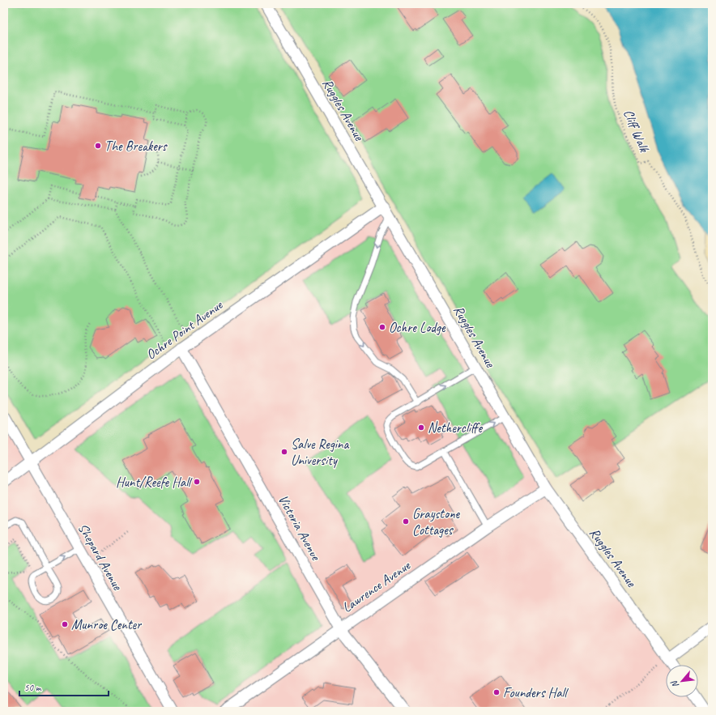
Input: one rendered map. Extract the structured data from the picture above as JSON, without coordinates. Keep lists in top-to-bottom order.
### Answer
{
  "streets": {
    "street": [
      "Ruggles Avenue",
      "Ochre Point Avenue",
      "Victoria Avenue",
      "Shepard Avenue",
      "Lawrence Avenue"
    ],
    "path": ["Cliff Walk"]
  },
  "crossings": [
    ["Ruggles Avenue", "Ochre Point Avenue"],
    ["Ruggles Avenue", "Lawrence Avenue"],
    ["Ochre Point Avenue", "Victoria Avenue"],
    ["Ochre Point Avenue", "Shepard Avenue"],
    ["Victoria Avenue", "Lawrence Avenue"]
  ],
  "places": [
    "The Breakers",
    "Ochre Lodge",
    "Nethercliffe",
    "Salve Regina University",
    "Hunt/Reefe Hall",
    "Graystone Cottages",
    "Munroe Center",
    "Founders Hall"
  ],
  "scale_bar": "50 m",
  "north": "bottom left"
}
